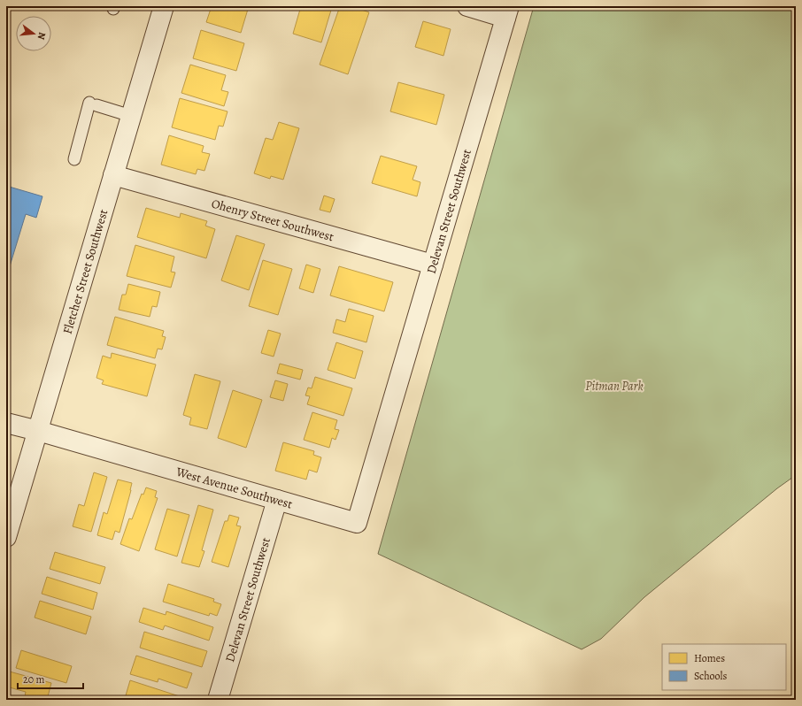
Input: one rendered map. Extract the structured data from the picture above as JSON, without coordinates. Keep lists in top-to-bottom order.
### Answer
{
  "streets": {
    "street": [
      "Delevan Street Southwest",
      "Ohenry Street Southwest",
      "Fletcher Street Southwest",
      "West Avenue Southwest"
    ]
  },
  "crossings": [
    ["Delevan Street Southwest", "Ohenry Street Southwest"],
    ["Delevan Street Southwest", "West Avenue Southwest"],
    ["Ohenry Street Southwest", "Fletcher Street Southwest"],
    ["Fletcher Street Southwest", "West Avenue Southwest"]
  ],
  "parks": ["Pitman Park"],
  "legend": ["Homes", "Schools"],
  "scale_bar": "20 m",
  "north": "right"
}
